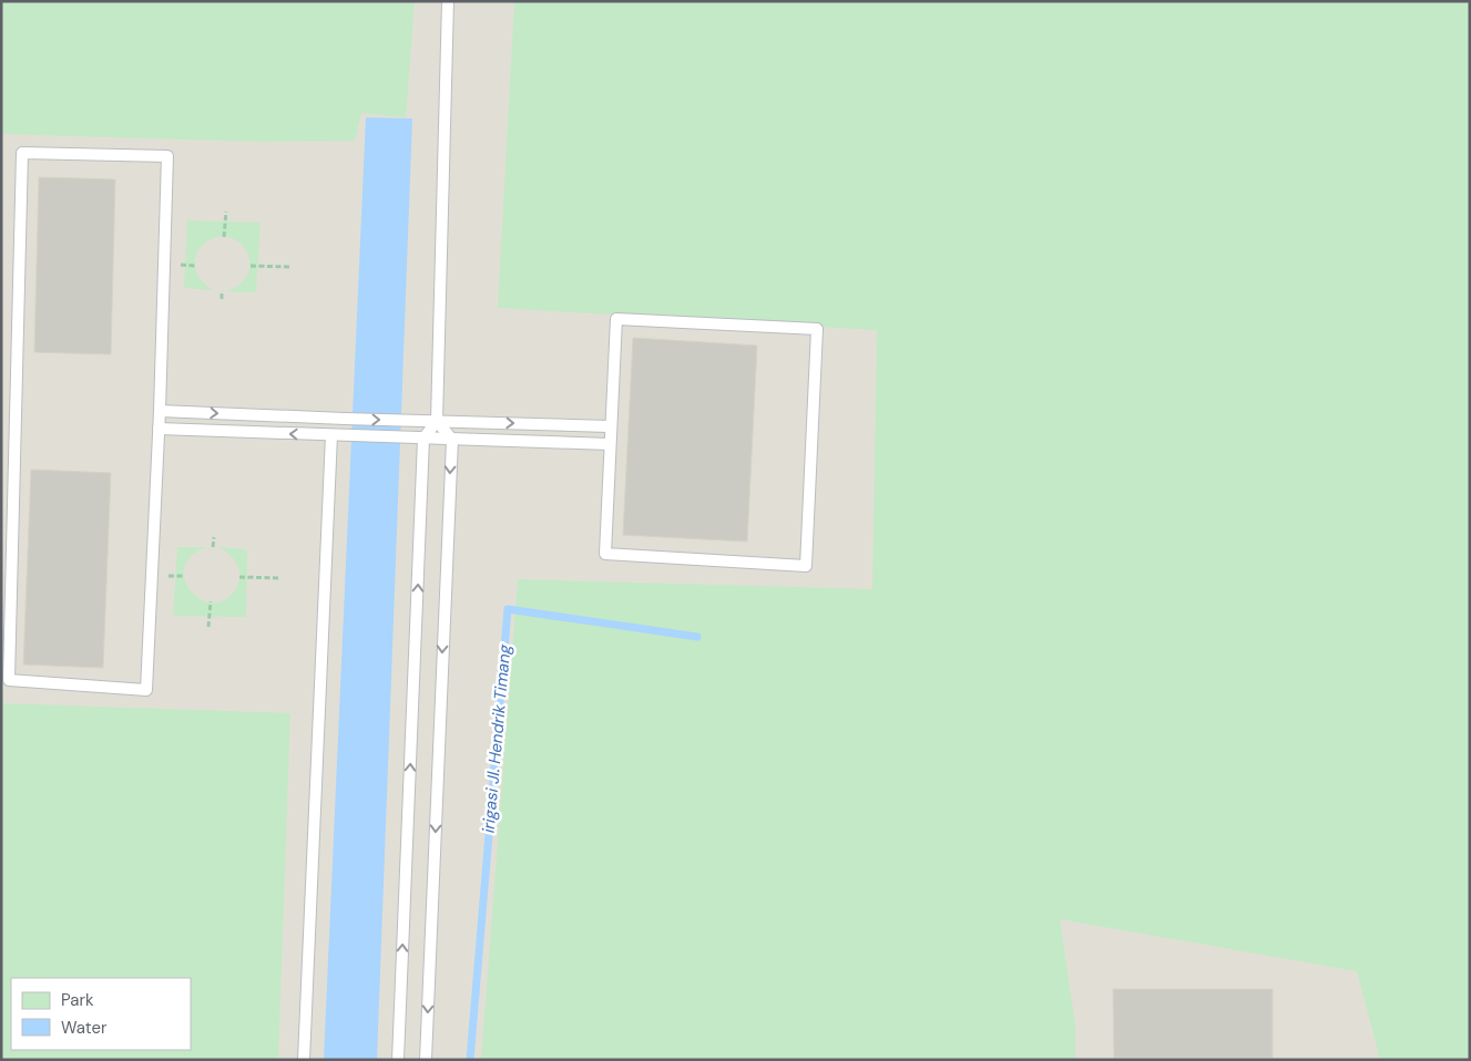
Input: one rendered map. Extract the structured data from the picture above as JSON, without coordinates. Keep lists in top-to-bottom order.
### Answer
{
  "water": ["irigasi Jl. Hendrik Timang"],
  "legend": ["Park", "Water"]
}
